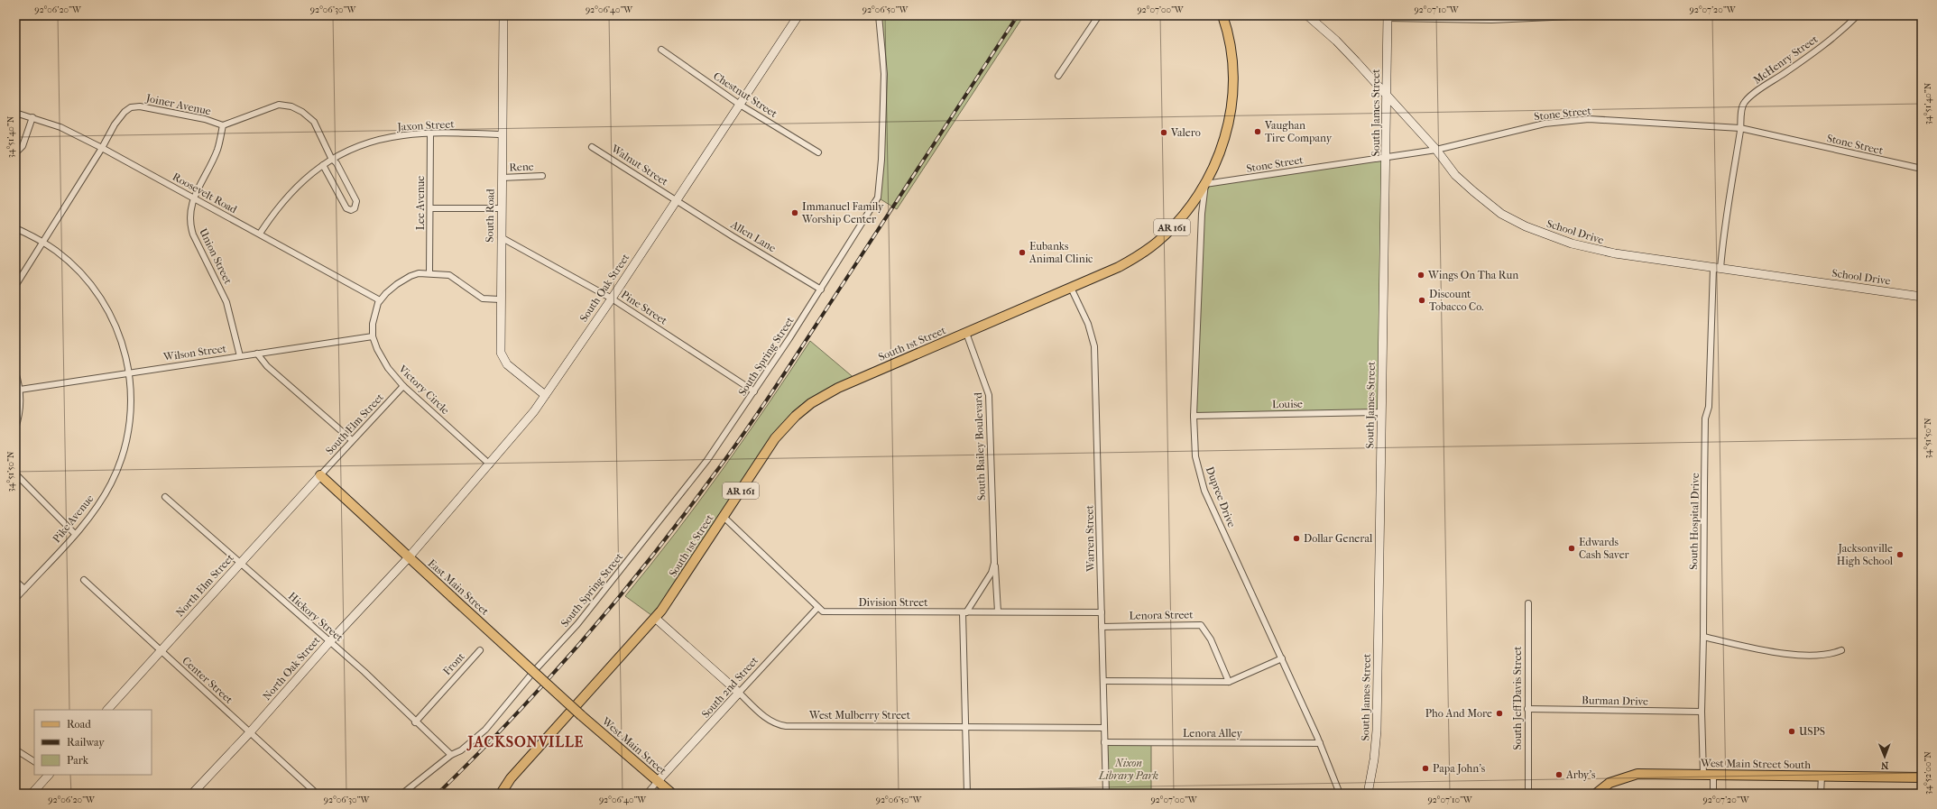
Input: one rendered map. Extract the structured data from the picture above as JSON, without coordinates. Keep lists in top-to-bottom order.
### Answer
{
  "streets": {
    "main road": [
      "AR 161",
      "South 1st Street",
      "East Main Street",
      "West Main Street",
      "West Main Street South"
    ],
    "street": [
      "McHenry Street",
      "Chestnut Street",
      "Joiner Avenue",
      "South James Street",
      "Stone Street",
      "Jaxon Street",
      "Walnut Street",
      "Rene",
      "Roosevelt Road",
      "Lee Avenue",
      "South Road",
      "School Drive",
      "Allen Lane",
      "Union Street",
      "South Oak Street",
      "Pine Street",
      "Wilson Street",
      "South Spring Street",
      "Victory Circle",
      "Louise",
      "South Elm Street",
      "South Bailey Boulevard",
      "Dupree Drive",
      "Pike Avenue",
      "South Hospital Drive",
      "Warren Street",
      "North Elm Street",
      "Division Street",
      "Lenora Street",
      "Hickory Street",
      "Front",
      "North Oak Street",
      "Center Street",
      "South 2nd Street",
      "South Jeff Davis Street",
      "Burman Drive",
      "West Mulberry Street",
      "Lenora Alley"
    ]
  },
  "crossings": [
    ["McHenry Street", "Stone Street"],
    ["McHenry Street", "School Drive"],
    ["McHenry Street", "South Hospital Drive"],
    ["Chestnut Street", "South Oak Street"],
    ["Joiner Avenue", "Jaxon Street"],
    ["Joiner Avenue", "Roosevelt Road"],
    ["Joiner Avenue", "Union Street"],
    ["Joiner Avenue", "Pike Avenue"],
    ["South James Street", "Stone Street"],
    ["South James Street", "School Drive"],
    ["South James Street", "Louise"],
    ["Stone Street", "School Drive"],
    ["Stone Street", "South 1st Street"],
    ["Stone Street", "Dupree Drive"],
    ["Jaxon Street", "Roosevelt Road"],
    ["Jaxon Street", "Lee Avenue"],
    ["Jaxon Street", "South Road"],
    ["Walnut Street", "Allen Lane"],
    ["Walnut Street", "South Oak Street"],
    ["Rene", "South Road"],
    ["Roosevelt Road", "Union Street"],
    ["Roosevelt Road", "Victory Circle"],
    ["Lee Avenue", "Victory Circle"],
    ["South Road", "South Oak Street"],
    ["South Road", "Pine Street"],
    ["South Road", "Victory Circle"],
    ["School Drive", "South Hospital Drive"],
    ["Allen Lane", "South Oak Street"],
    ["Allen Lane", "South Spring Street"],
    ["Union Street", "Wilson Street"],
    ["South Oak Street", "Pine Street"],
    ["South Oak Street", "Victory Circle"],
    ["South Oak Street", "East Main Street"],
    ["South Oak Street", "North Oak Street"],
    ["Pine Street", "South Spring Street"],
    ["South 1st Street", "South Bailey Boulevard"],
    ["South 1st Street", "Dupree Drive"],
    ["South 1st Street", "Warren Street"],
    ["South 1st Street", "Division Street"],
    ["South 1st Street", "West Mulberry Street"],
    ["Wilson Street", "Victory Circle"],
    ["Wilson Street", "Pike Avenue"],
    ["South Spring Street", "Hickory Street"],
    ["Victory Circle", "South Elm Street"],
    ["Louise", "Dupree Drive"],
    ["South Elm Street", "North Elm Street"],
    ["South Elm Street", "East Main Street"],
    ["South Bailey Boulevard", "Division Street"],
    ["Dupree Drive", "Lenora Alley"],
    ["South Hospital Drive", "Burman Drive"],
    ["South Hospital Drive", "West Main Street South"],
    ["Warren Street", "Division Street"],
    ["Warren Street", "Lenora Street"],
    ["Warren Street", "West Mulberry Street"],
    ["Warren Street", "Lenora Alley"],
    ["North Elm Street", "East Main Street"],
    ["North Elm Street", "Hickory Street"],
    ["North Elm Street", "Center Street"],
    ["East Main Street", "North Oak Street"],
    ["East Main Street", "West Main Street"],
    ["Division Street", "South 2nd Street"],
    ["Hickory Street", "Front"],
    ["Hickory Street", "North Oak Street"],
    ["North Oak Street", "Center Street"],
    ["South 2nd Street", "West Mulberry Street"],
    ["South 2nd Street", "West Main Street"],
    ["South Jeff Davis Street", "Burman Drive"]
  ],
  "districts": ["JACKSONVILLE"],
  "parks": ["Nixon Library Park"],
  "places": [
    "Vaughan Tire Company",
    "Valero",
    "Immanuel Family Worship Center",
    "Eubanks Animal Clinic",
    "Wings On Tha Run",
    "Discount Tobacco Co.",
    "Dollar General",
    "Edwards Cash Saver",
    "Jacksonville High School",
    "Pho And More",
    "USPS",
    "Papa John's",
    "Arby's"
  ],
  "legend": ["Road", "Railway", "Park"],
  "north": "bottom",
  "coordinates": [
    "92°06'20\"W",
    "92°06'30\"W",
    "92°06'40\"W",
    "92°06'50\"W",
    "92°07'00\"W",
    "92°07'10\"W",
    "92°07'20\"W",
    "34°51'40\"N",
    "34°51'50\"N",
    "34°52'00\"N"
  ]
}
